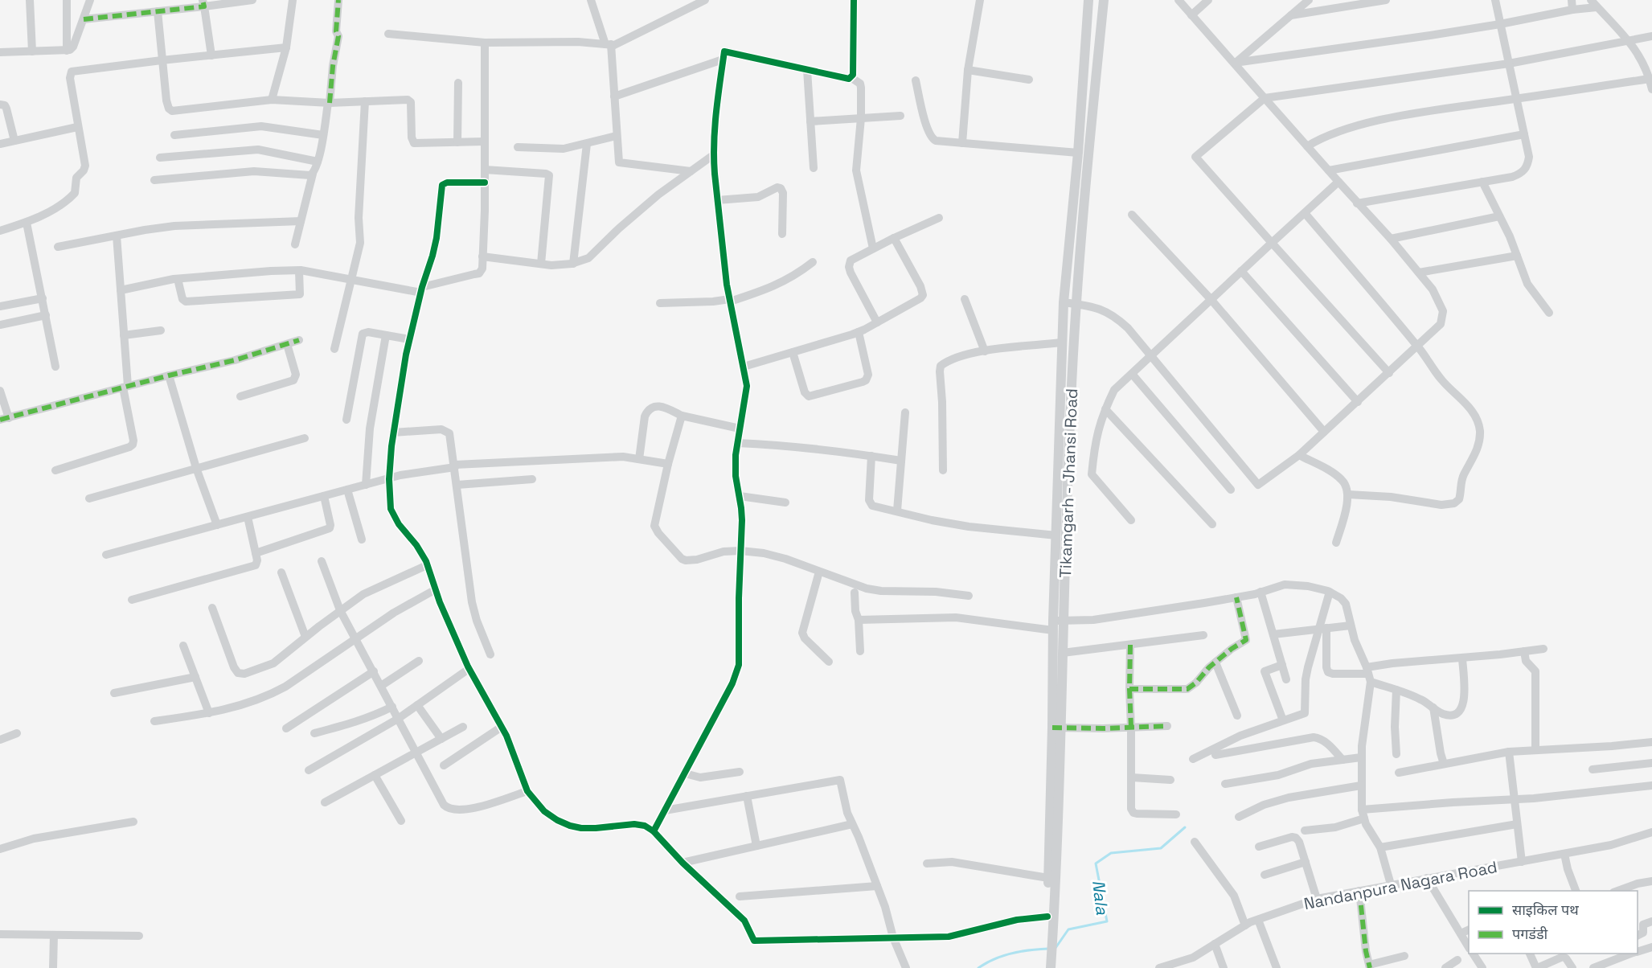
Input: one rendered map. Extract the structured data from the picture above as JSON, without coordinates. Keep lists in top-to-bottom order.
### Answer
{
  "streets": {
    "street": ["Tikamgarh - Jhansi Road", "Nandanpura Nagara Road"]
  },
  "water": ["Nala"],
  "legend": ["साइकिल पथ", "पगडंडी"]
}
